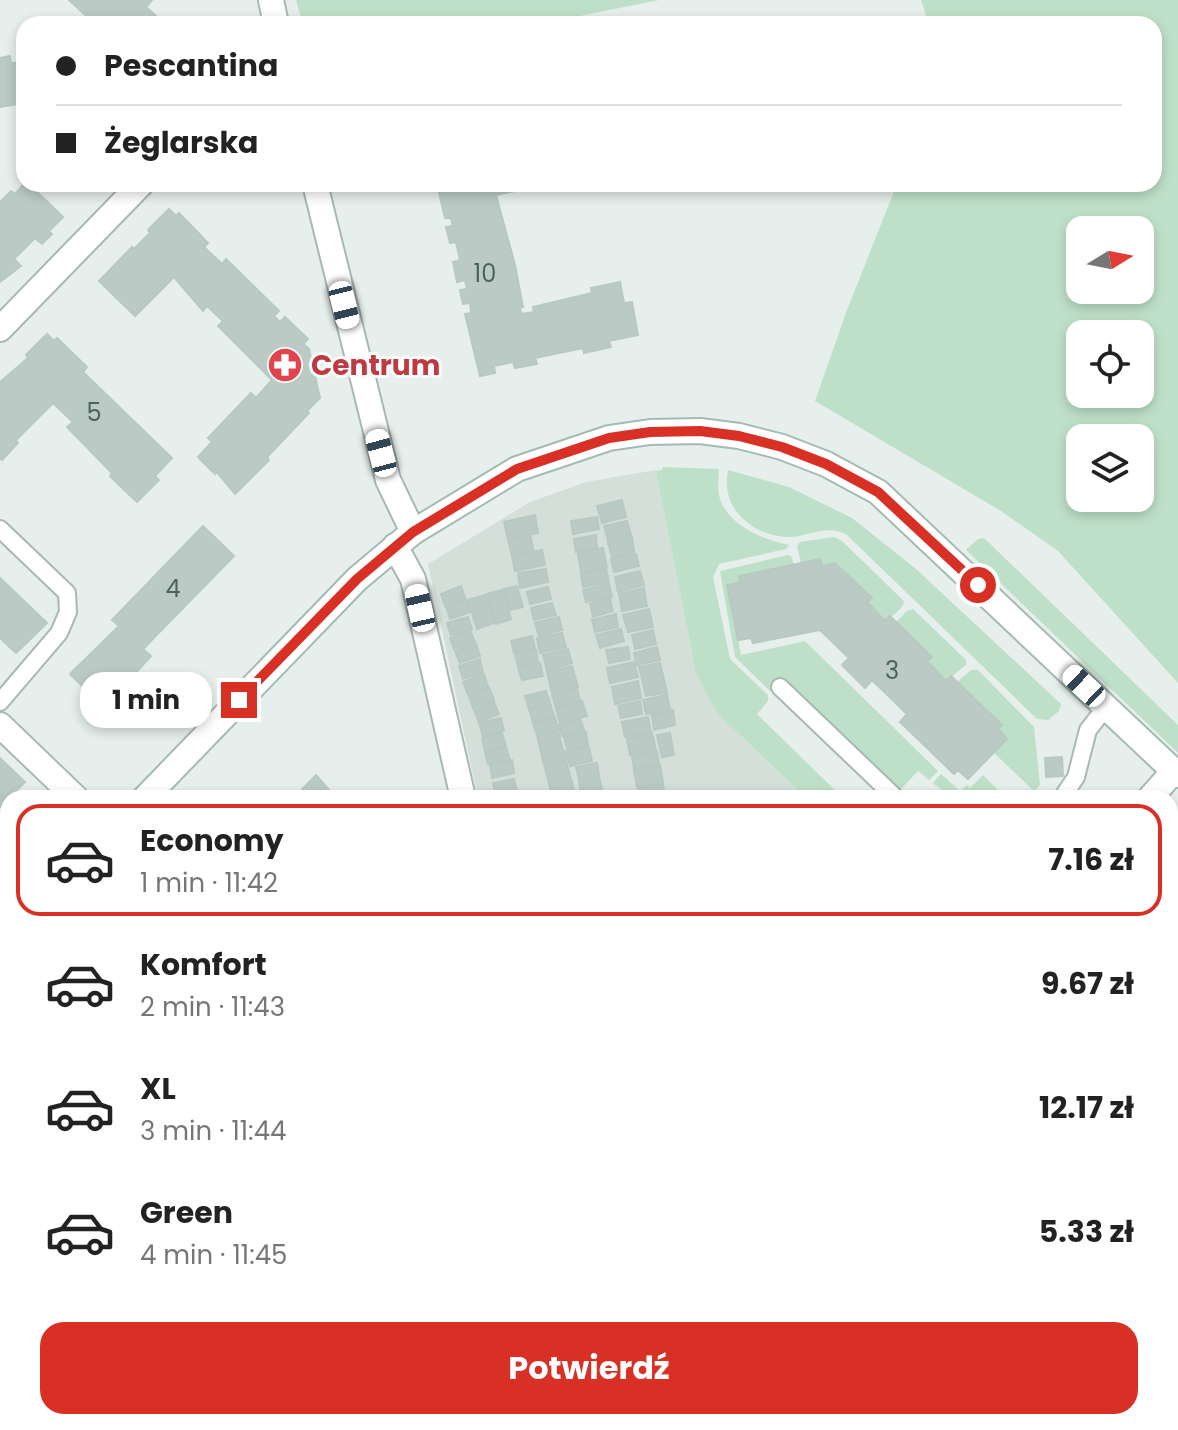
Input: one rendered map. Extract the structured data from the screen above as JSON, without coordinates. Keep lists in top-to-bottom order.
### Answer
{
  "places": {
    "pharmacy": ["Centrum"]
  },
  "house_numbers": [
    "10",
    "5",
    "4",
    "3"
  ],
  "north": "right",
  "page": {
    "banner": ["Pescantina", "Żeglarska"],
    "bubble": "1 min",
    "list": [
      {
        "name": "Economy",
        "note": "1 min · 11:42",
        "value": "7.16 zł"
      },
      {
        "name": "Komfort",
        "note": "2 min · 11:43",
        "value": "9.67 zł"
      },
      {
        "name": "XL",
        "note": "3 min · 11:44",
        "value": "12.17 zł"
      },
      {
        "name": "Green",
        "note": "4 min · 11:45",
        "value": "5.33 zł"
      }
    ],
    "buttons": "Potwierdź"
  }
}
